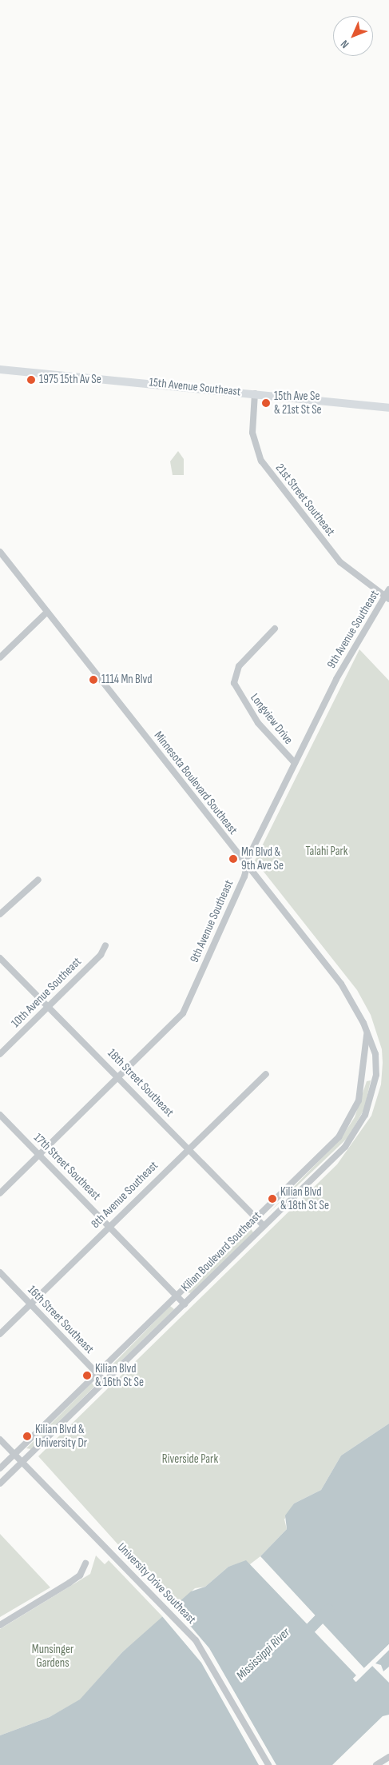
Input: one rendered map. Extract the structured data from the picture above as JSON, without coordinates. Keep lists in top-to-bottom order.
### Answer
{
  "streets": {
    "main road": ["15th Avenue Southeast"],
    "street": [
      "21st Street Southeast",
      "9th Avenue Southeast",
      "Longview Drive",
      "Minnesota Boulevard Southeast",
      "10th Avenue Southeast",
      "18th Street Southeast",
      "17th Street Southeast",
      "8th Avenue Southeast",
      "Kilian Boulevard Southeast",
      "16th Street Southeast",
      "University Drive Southeast"
    ]
  },
  "crossings": [
    ["15th Avenue Southeast", "21st Street Southeast"],
    ["21st Street Southeast", "9th Avenue Southeast"],
    ["9th Avenue Southeast", "Longview Drive"],
    ["9th Avenue Southeast", "Minnesota Boulevard Southeast"],
    ["9th Avenue Southeast", "18th Street Southeast"],
    ["9th Avenue Southeast", "17th Street Southeast"],
    ["Minnesota Boulevard Southeast", "Kilian Boulevard Southeast"],
    ["10th Avenue Southeast", "18th Street Southeast"],
    ["18th Street Southeast", "8th Avenue Southeast"],
    ["18th Street Southeast", "Kilian Boulevard Southeast"],
    ["17th Street Southeast", "8th Avenue Southeast"],
    ["17th Street Southeast", "Kilian Boulevard Southeast"],
    ["8th Avenue Southeast", "16th Street Southeast"],
    ["Kilian Boulevard Southeast", "16th Street Southeast"],
    ["Kilian Boulevard Southeast", "University Drive Southeast"]
  ],
  "water": ["Mississippi River"],
  "parks": ["Talahi Park", "Riverside Park", "Munsinger Gardens"],
  "places": [
    "1975 15th Av Se",
    "15th Ave Se & 21st St Se",
    "1114 Mn Blvd",
    "Mn Blvd & 9th Ave Se",
    "Kilian Blvd & 18th St Se",
    "Kilian Blvd & 16th St Se",
    "Kilian Blvd & University Dr"
  ],
  "north": "bottom left"
}
